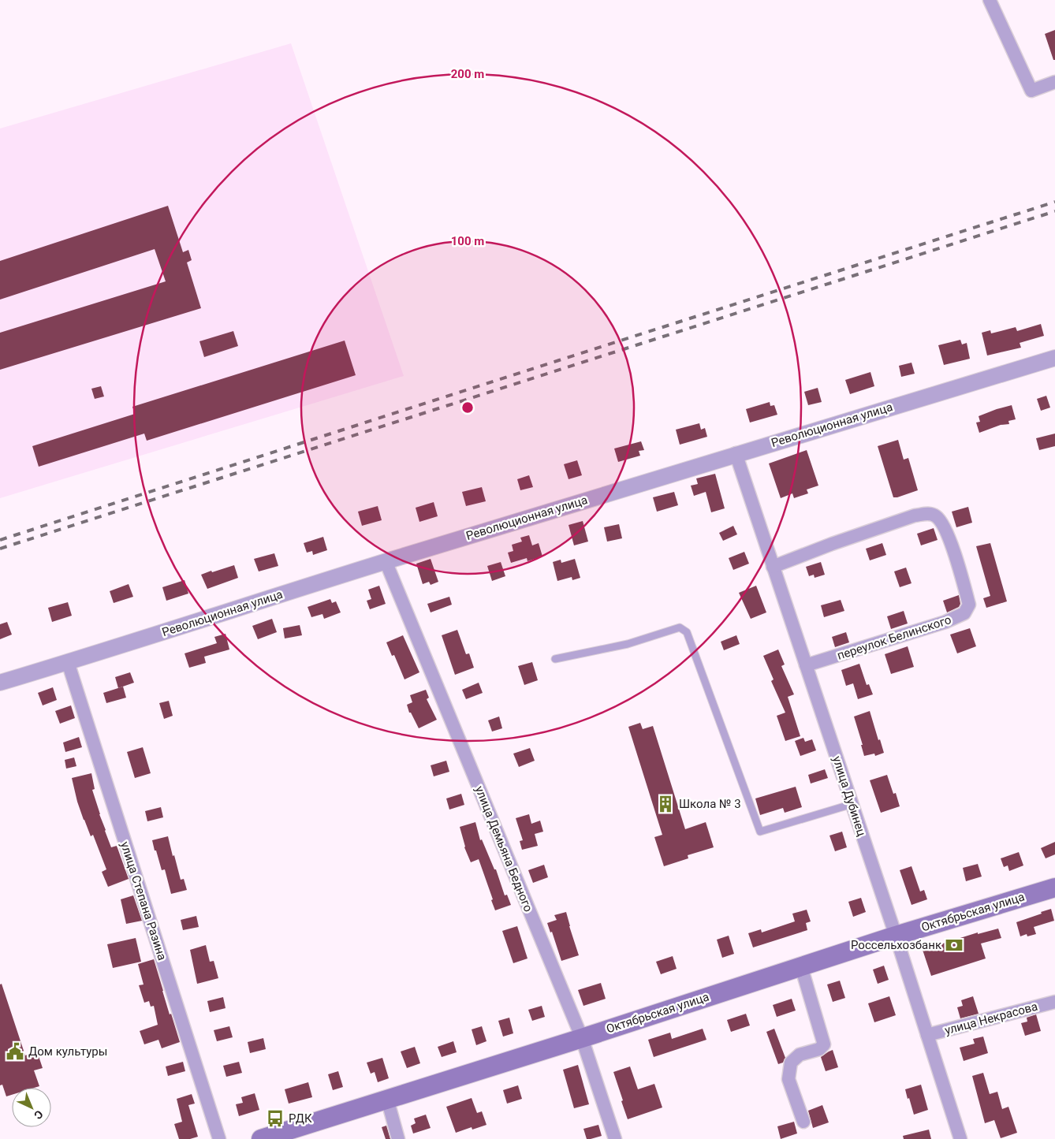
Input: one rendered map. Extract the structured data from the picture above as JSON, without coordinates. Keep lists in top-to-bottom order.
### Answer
{
  "streets": {
    "main road": ["Октябрьская улица"],
    "street": [
      "Революционная улица",
      "переулок Белинского",
      "улица Дубинец",
      "улица Демьяна Бедного",
      "улица Степана Разина",
      "улица Некрасова"
    ]
  },
  "crossings": [
    ["Революционная улица", "улица Дубинец"],
    ["Революционная улица", "улица Демьяна Бедного"],
    ["Революционная улица", "улица Степана Разина"],
    ["переулок Белинского", "улица Дубинец"],
    ["улица Дубинец", "Октябрьская улица"],
    ["улица Дубинец", "улица Некрасова"],
    ["улица Демьяна Бедного", "Октябрьская улица"]
  ],
  "places": {
    "building": ["Школа № 3"],
    "bank": ["Россельхозбанк"],
    "public building": ["Дом культуры"],
    "bus stop": ["РДК"]
  },
  "north": "bottom right",
  "rings": ["200 m", "100 m"]
}
